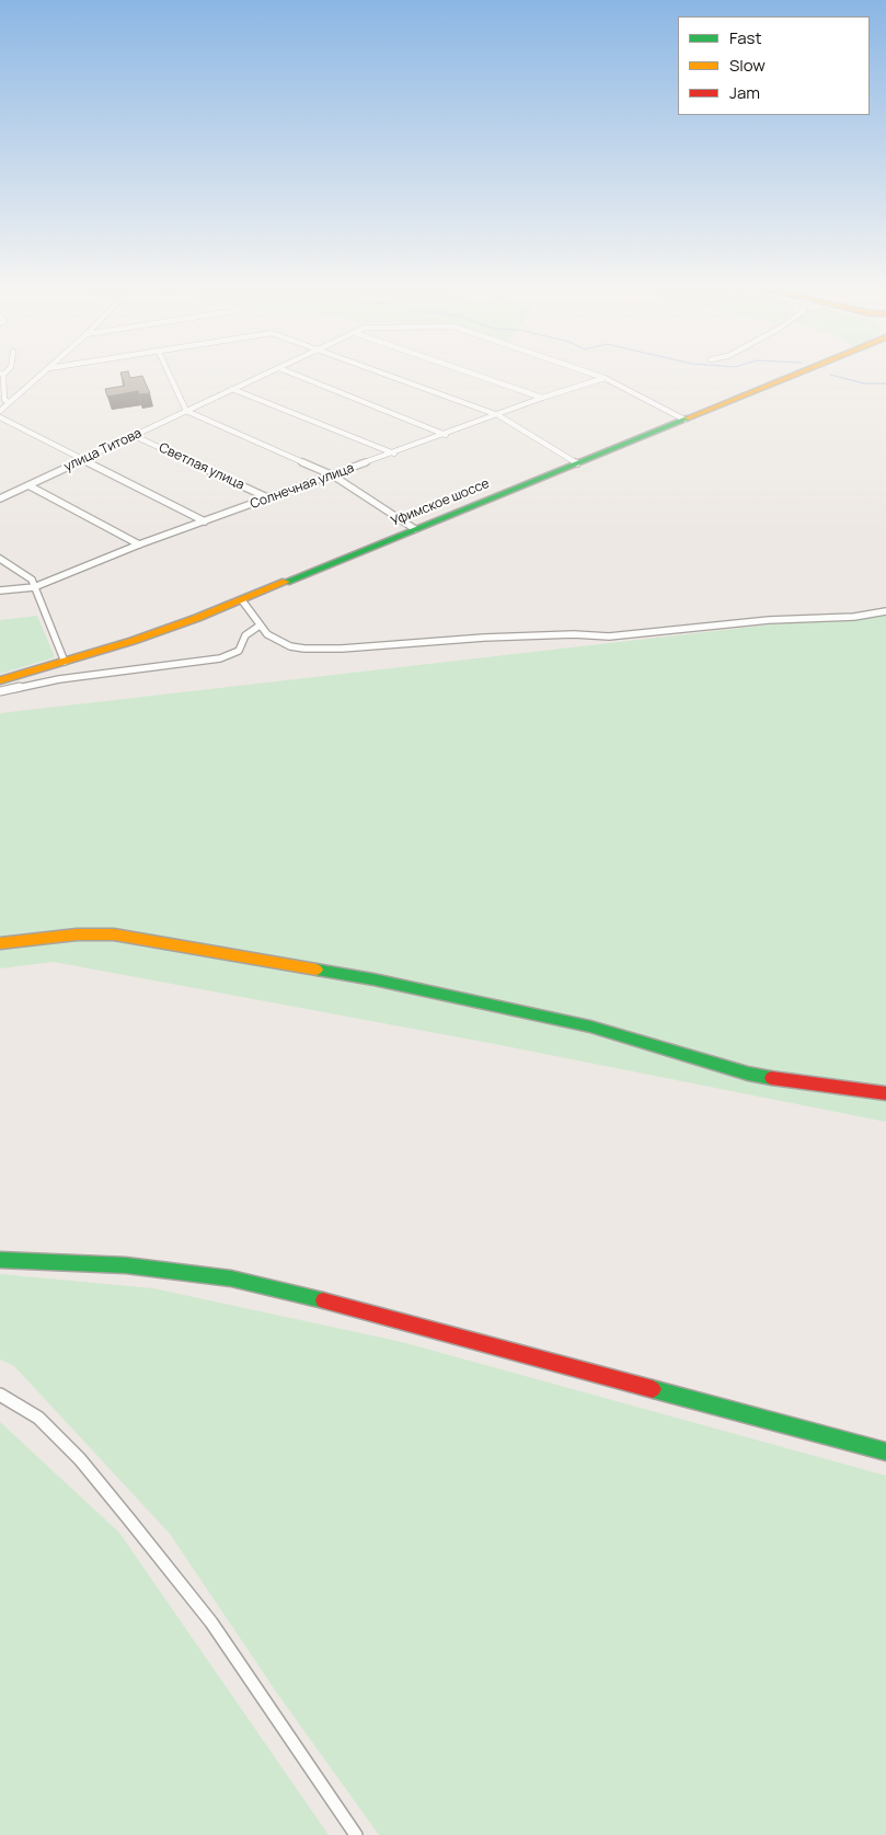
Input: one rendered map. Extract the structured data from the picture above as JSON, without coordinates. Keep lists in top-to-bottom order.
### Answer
{
  "streets": {
    "main road": ["Уфимское шоссе"],
    "street": ["улица Титова", "Светлая улица", "Солнечная улица"]
  },
  "crossings": [
    ["улица Титова", "Светлая улица"],
    ["улица Титова", "Солнечная улица"],
    ["улица Титова", "Уфимское шоссе"],
    ["Светлая улица", "Солнечная улица"]
  ],
  "legend": ["Fast", "Slow", "Jam"]
}
